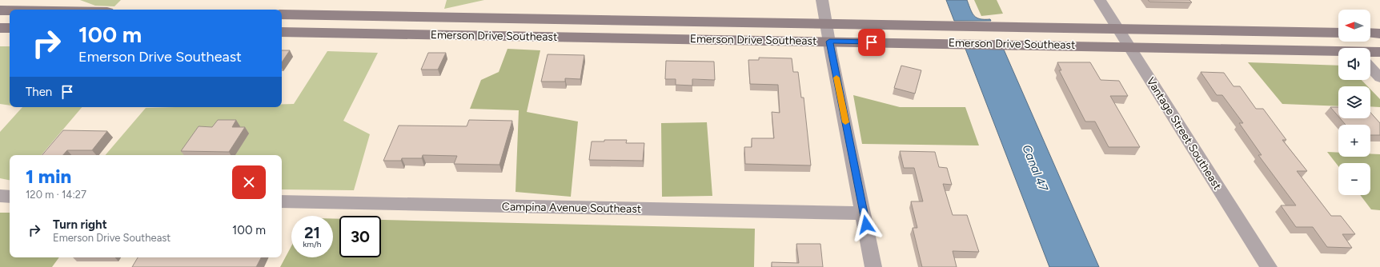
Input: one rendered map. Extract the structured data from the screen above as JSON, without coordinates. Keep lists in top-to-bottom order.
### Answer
{
  "streets": {
    "street": ["Emerson Drive Southeast", "Vantage Street Southeast", "Campina Avenue Southeast"]
  },
  "crossings": [
    ["Emerson Drive Southeast", "Vantage Street Southeast"]
  ],
  "water": ["Canal 47"],
  "north": "left",
  "page": {
    "map_buttons": ["+", "−"],
    "turn": ["100 m", "Emerson Drive Southeast"],
    "then": "Then",
    "heading": ["1 min", "120 m · 14:27"],
    "list": [
      {
        "name": "Turn right",
        "note": "Emerson Drive Southeast",
        "value": "100 m"
      }
    ],
    "speed": "21 km/h",
    "limit": "30"
  }
}
